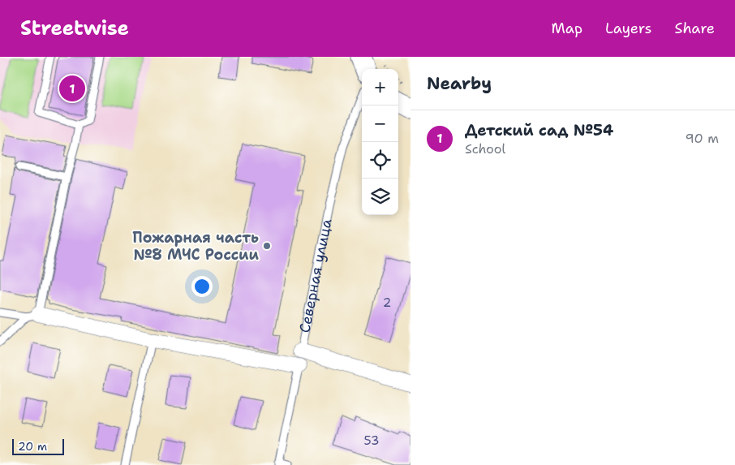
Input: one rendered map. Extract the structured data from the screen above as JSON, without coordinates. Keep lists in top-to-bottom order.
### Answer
{
  "streets": {
    "lane": ["Северная улица"]
  },
  "places": ["Пожарная часть №8 МЧС России"],
  "house_numbers": ["2", "53"],
  "scale_bar": "20 m",
  "page": {
    "header": "Streetwise",
    "nav": ["Map", "Layers", "Share"],
    "heading": "Nearby",
    "map_buttons": ["+", "−"],
    "pins": "1",
    "list": [
      {
        "mark": "1",
        "name": "Детский сад №54",
        "note": "School",
        "value": "90 m"
      }
    ],
    "scale": "20 m"
  }
}
